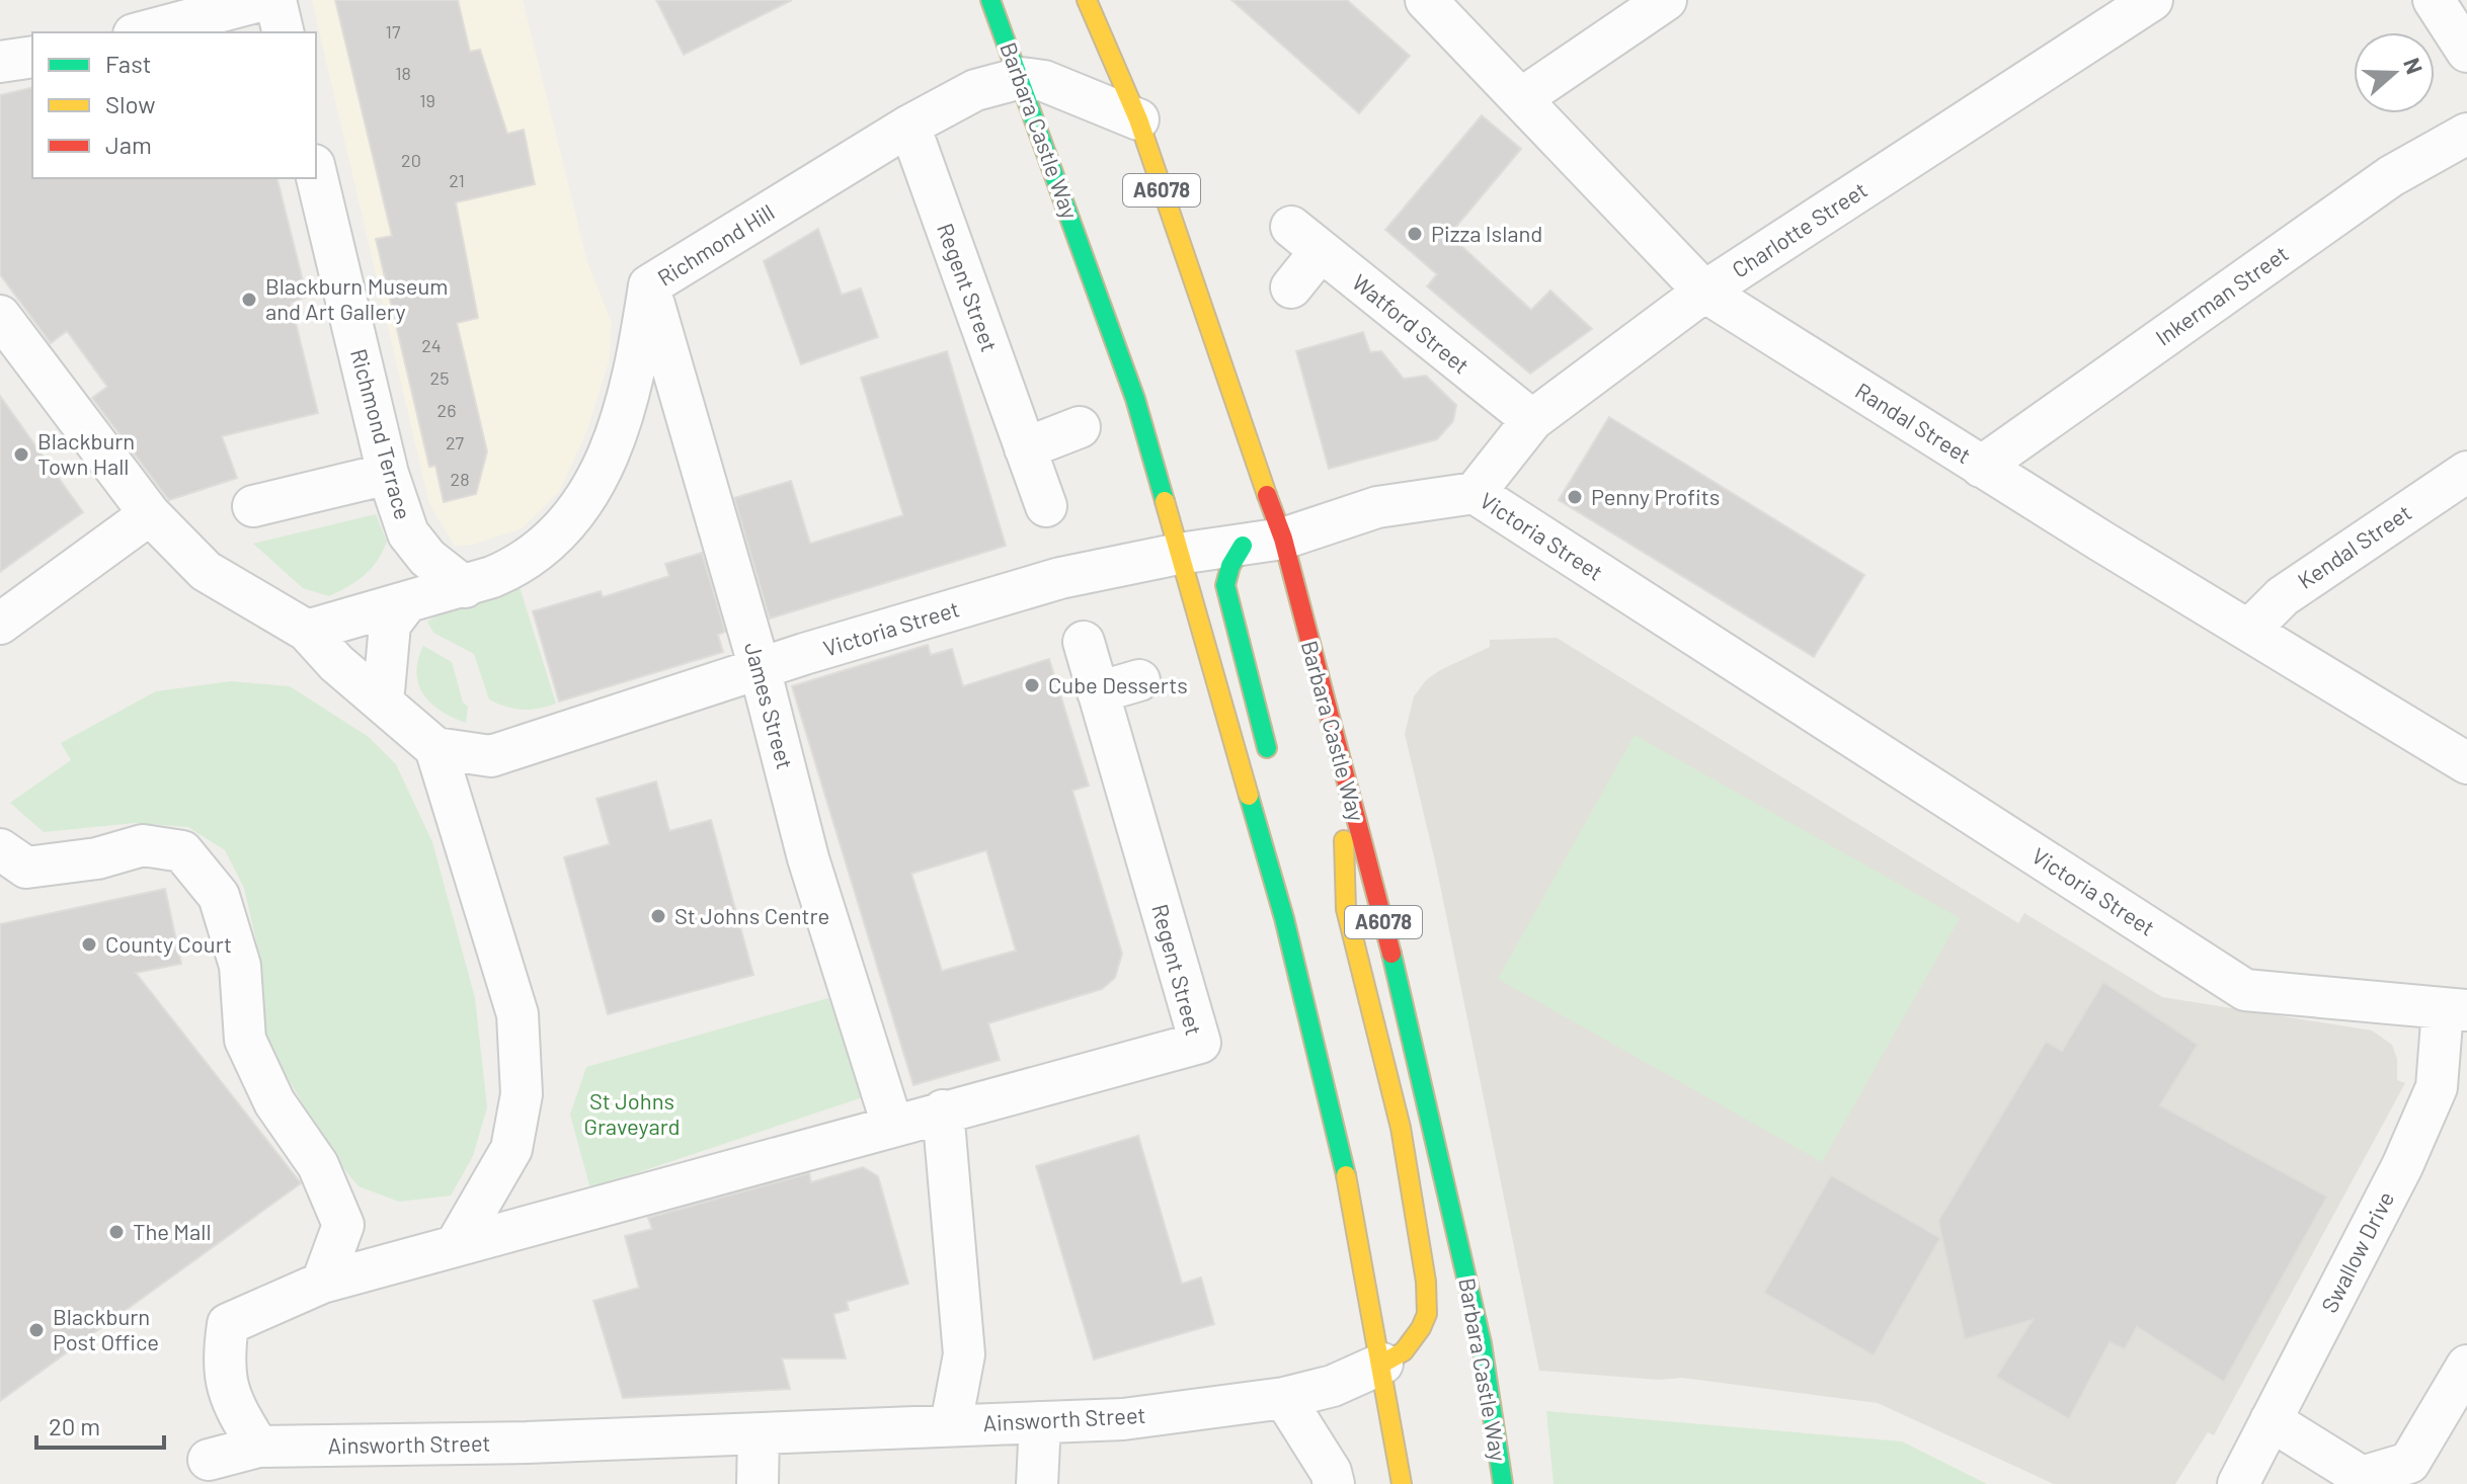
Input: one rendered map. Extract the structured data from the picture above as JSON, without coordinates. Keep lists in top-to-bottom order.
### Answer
{
  "streets": {
    "highway": ["Barbara Castle Way", "A6078"],
    "street": [
      "Charlotte Street",
      "Richmond Hill",
      "Regent Street",
      "Inkerman Street",
      "Watford Street",
      "Randal Street",
      "Richmond Terrace",
      "Victoria Street",
      "Kendal Street",
      "James Street",
      "Swallow Drive",
      "Ainsworth Street"
    ]
  },
  "crossings": [
    ["Barbara Castle Way", "Richmond Hill"],
    ["Barbara Castle Way", "Victoria Street"],
    ["Barbara Castle Way", "Ainsworth Street"],
    ["Charlotte Street", "Watford Street"],
    ["Charlotte Street", "Randal Street"],
    ["Charlotte Street", "Victoria Street"],
    ["Richmond Hill", "Regent Street"],
    ["Richmond Hill", "Richmond Terrace"],
    ["Richmond Hill", "James Street"],
    ["Inkerman Street", "Randal Street"],
    ["Randal Street", "Kendal Street"],
    ["Victoria Street", "James Street"],
    ["Victoria Street", "Swallow Drive"]
  ],
  "parks": ["St Johns Graveyard"],
  "places": [
    "Pizza Island",
    "Blackburn Museum and Art Gallery",
    "Blackburn Town Hall",
    "Penny Profits",
    "Cube Desserts",
    "St Johns Centre",
    "County Court",
    "The Mall",
    "Blackburn Post Office"
  ],
  "house_numbers": [
    "17",
    "18",
    "19",
    "20",
    "21",
    "24",
    "25",
    "26",
    "27",
    "28"
  ],
  "legend": ["Fast", "Slow", "Jam"],
  "scale_bar": "20 m",
  "north": "right"
}
